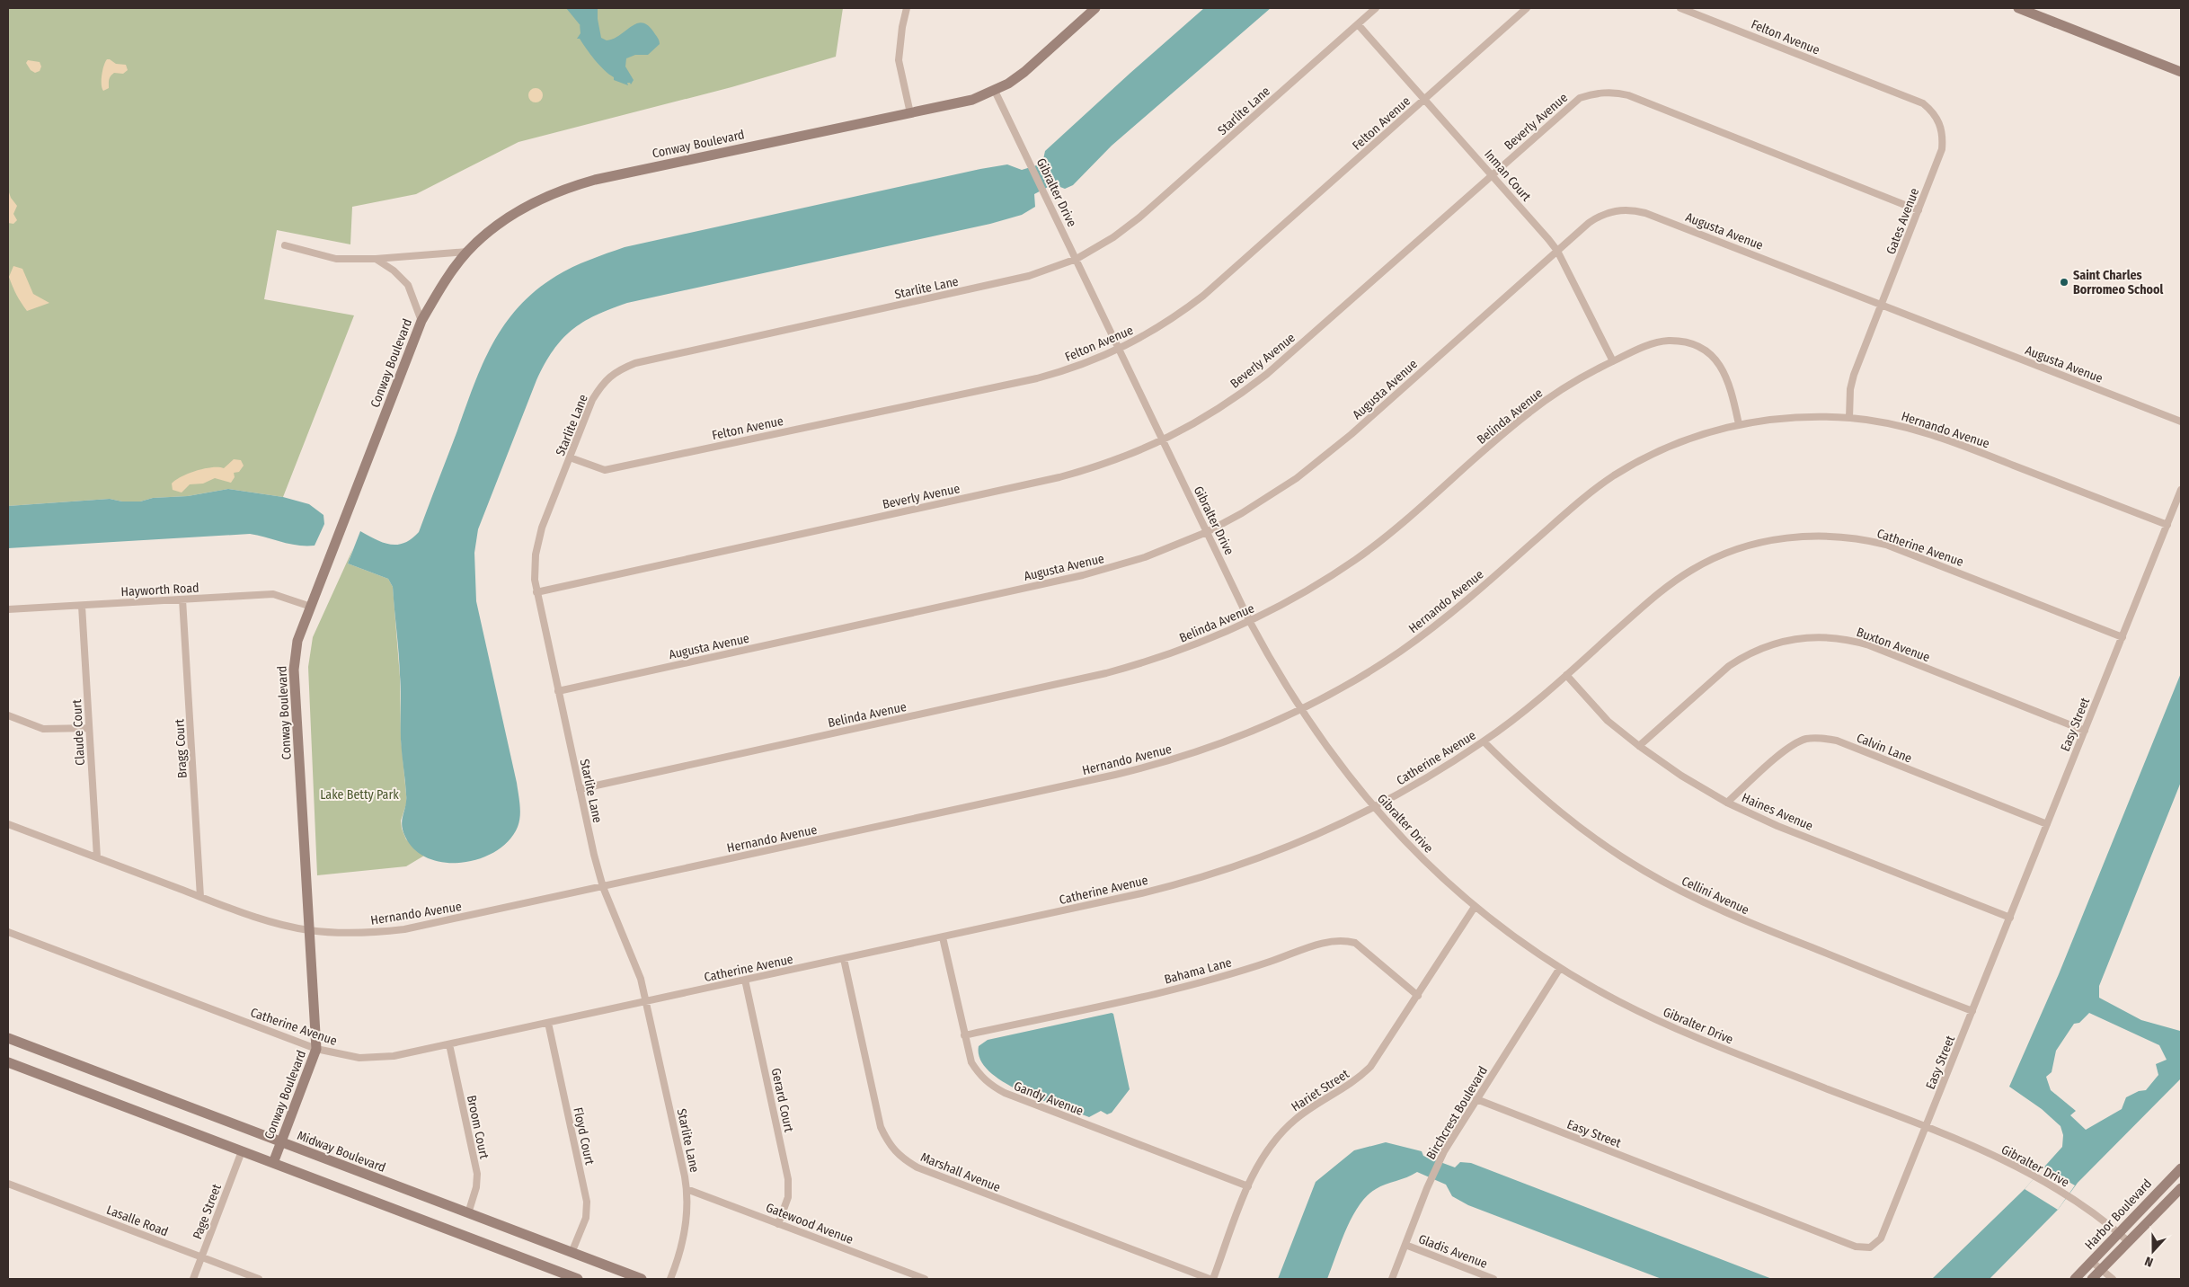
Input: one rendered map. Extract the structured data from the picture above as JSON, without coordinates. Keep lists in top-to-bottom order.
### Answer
{
  "streets": {
    "street": [
      "Felton Avenue",
      "Starlite Lane",
      "Beverly Avenue",
      "Conway Boulevard",
      "Inman Court",
      "Gibralter Drive",
      "Gates Avenue",
      "Augusta Avenue",
      "Belinda Avenue",
      "Hernando Avenue",
      "Catherine Avenue",
      "Hayworth Road",
      "Buxton Avenue",
      "Easy Street",
      "Claude Court",
      "Calvin Lane",
      "Bragg Court",
      "Haines Avenue",
      "Cellini Avenue",
      "Bahama Lane",
      "Hariet Street",
      "Gandy Avenue",
      "Gerard Court",
      "Birchcrest Boulevard",
      "Broom Court",
      "Floyd Court",
      "Midway Boulevard",
      "Marshall Avenue",
      "Page Street",
      "Harbor Boulevard",
      "Lasalle Road",
      "Gatewood Avenue",
      "Gladis Avenue"
    ]
  },
  "crossings": [
    ["Felton Avenue", "Starlite Lane"],
    ["Felton Avenue", "Inman Court"],
    ["Felton Avenue", "Gibralter Drive"],
    ["Felton Avenue", "Gates Avenue"],
    ["Starlite Lane", "Beverly Avenue"],
    ["Starlite Lane", "Inman Court"],
    ["Starlite Lane", "Gibralter Drive"],
    ["Starlite Lane", "Augusta Avenue"],
    ["Starlite Lane", "Belinda Avenue"],
    ["Starlite Lane", "Hernando Avenue"],
    ["Starlite Lane", "Catherine Avenue"],
    ["Starlite Lane", "Gatewood Avenue"],
    ["Beverly Avenue", "Inman Court"],
    ["Beverly Avenue", "Gibralter Drive"],
    ["Beverly Avenue", "Gates Avenue"],
    ["Conway Boulevard", "Gibralter Drive"],
    ["Conway Boulevard", "Hernando Avenue"],
    ["Conway Boulevard", "Catherine Avenue"],
    ["Conway Boulevard", "Hayworth Road"],
    ["Conway Boulevard", "Midway Boulevard"],
    ["Inman Court", "Augusta Avenue"],
    ["Inman Court", "Belinda Avenue"],
    ["Gibralter Drive", "Augusta Avenue"],
    ["Gibralter Drive", "Belinda Avenue"],
    ["Gibralter Drive", "Hernando Avenue"],
    ["Gibralter Drive", "Catherine Avenue"],
    ["Gibralter Drive", "Easy Street"],
    ["Gibralter Drive", "Hariet Street"],
    ["Gibralter Drive", "Birchcrest Boulevard"],
    ["Gibralter Drive", "Harbor Boulevard"],
    ["Gates Avenue", "Augusta Avenue"],
    ["Gates Avenue", "Hernando Avenue"],
    ["Belinda Avenue", "Hernando Avenue"],
    ["Hernando Avenue", "Easy Street"],
    ["Hernando Avenue", "Claude Court"],
    ["Hernando Avenue", "Bragg Court"],
    ["Catherine Avenue", "Easy Street"],
    ["Catherine Avenue", "Haines Avenue"],
    ["Catherine Avenue", "Cellini Avenue"],
    ["Catherine Avenue", "Gandy Avenue"],
    ["Catherine Avenue", "Gerard Court"],
    ["Catherine Avenue", "Broom Court"],
    ["Catherine Avenue", "Floyd Court"],
    ["Catherine Avenue", "Marshall Avenue"],
    ["Hayworth Road", "Claude Court"],
    ["Hayworth Road", "Bragg Court"],
    ["Buxton Avenue", "Easy Street"],
    ["Buxton Avenue", "Haines Avenue"],
    ["Easy Street", "Calvin Lane"],
    ["Easy Street", "Haines Avenue"],
    ["Easy Street", "Cellini Avenue"],
    ["Easy Street", "Birchcrest Boulevard"],
    ["Calvin Lane", "Haines Avenue"],
    ["Bahama Lane", "Hariet Street"],
    ["Bahama Lane", "Gandy Avenue"],
    ["Hariet Street", "Gandy Avenue"],
    ["Gerard Court", "Gatewood Avenue"],
    ["Birchcrest Boulevard", "Gladis Avenue"],
    ["Broom Court", "Midway Boulevard"],
    ["Floyd Court", "Midway Boulevard"],
    ["Page Street", "Lasalle Road"]
  ],
  "parks": ["Lake Betty Park"],
  "places": ["Saint Charles Borromeo School"],
  "north": "bottom"
}
